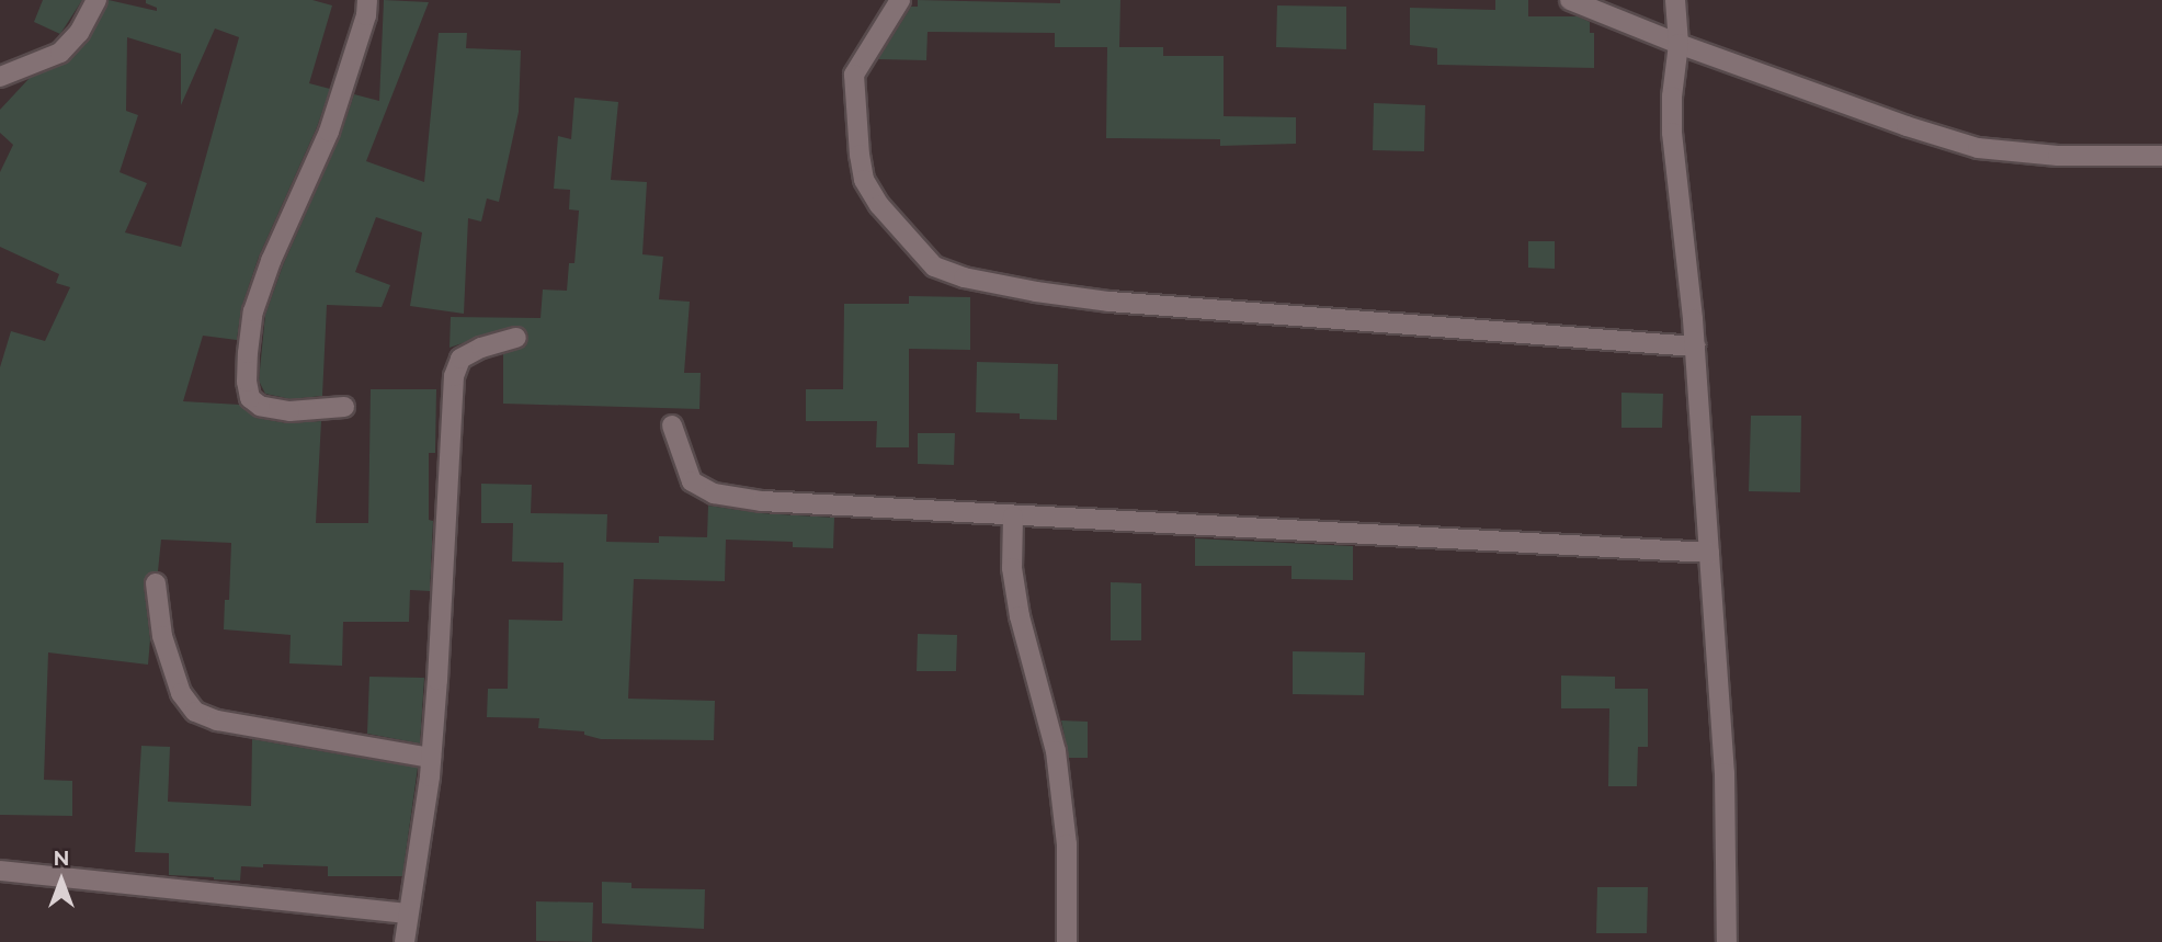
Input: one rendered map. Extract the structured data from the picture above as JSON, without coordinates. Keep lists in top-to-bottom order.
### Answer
{
  "north": "top"
}
